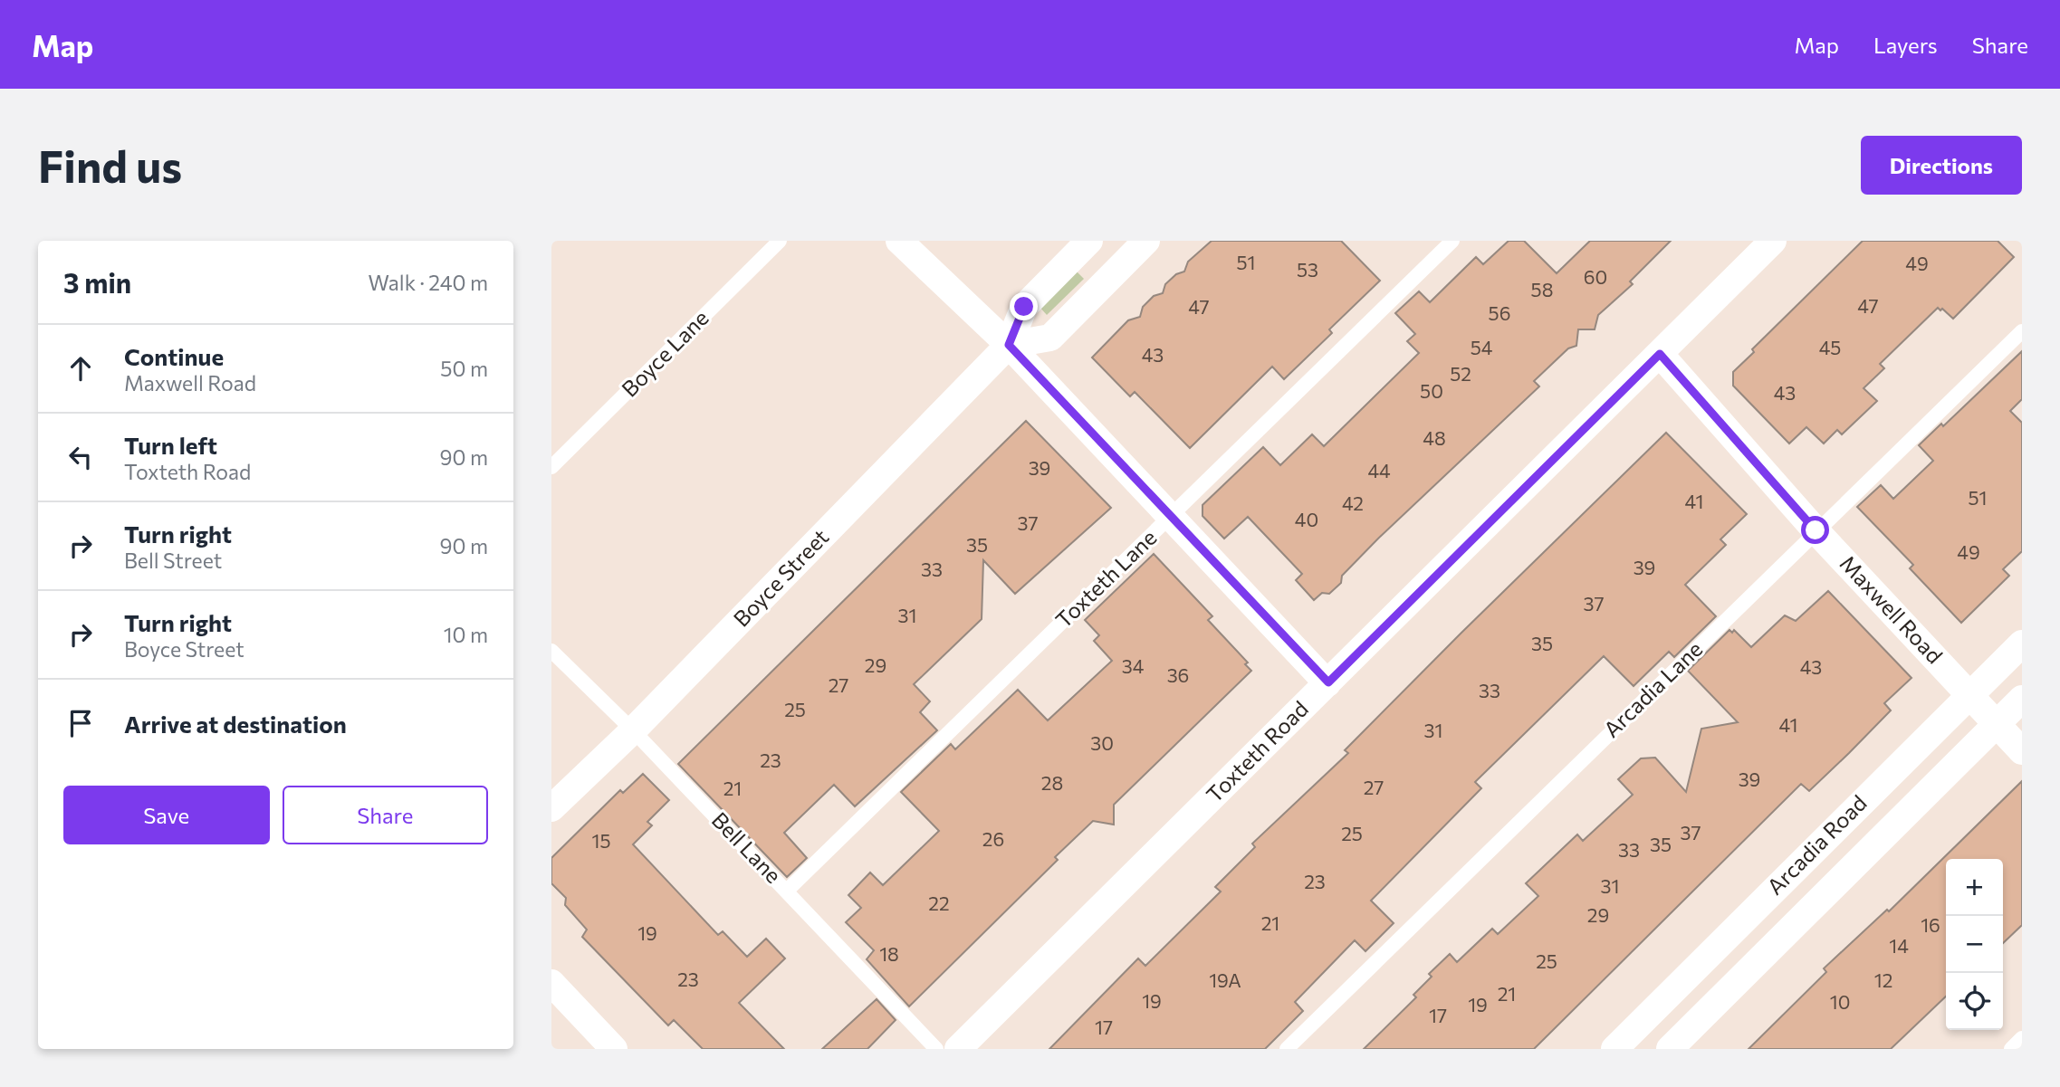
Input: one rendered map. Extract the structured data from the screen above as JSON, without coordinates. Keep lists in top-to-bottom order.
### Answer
{
  "streets": {
    "street": [
      "Boyce Street",
      "Maxwell Road",
      "Toxteth Road",
      "Arcadia Road"
    ],
    "lane": [
      "Boyce Lane",
      "Toxteth Lane",
      "Arcadia Lane",
      "Bell Lane"
    ]
  },
  "crossings": [
    ["Boyce Street", "Bell Lane"],
    ["Toxteth Lane", "Bell Lane"],
    ["Maxwell Road", "Arcadia Lane"],
    ["Maxwell Road", "Toxteth Road"],
    ["Maxwell Road", "Arcadia Road"]
  ],
  "house_numbers": [
    "51",
    "49",
    "53",
    "60",
    "58",
    "47",
    "47",
    "56",
    "54",
    "45",
    "43",
    "52",
    "50",
    "43",
    "48",
    "39",
    "44",
    "51",
    "41",
    "42",
    "40",
    "37",
    "35",
    "49",
    "39",
    "33",
    "37",
    "31",
    "35",
    "29",
    "34",
    "43",
    "36",
    "27",
    "33",
    "25",
    "41",
    "31",
    "30",
    "23",
    "39",
    "28",
    "27",
    "21",
    "37",
    "25",
    "26",
    "15",
    "35",
    "33",
    "23",
    "31",
    "22",
    "29",
    "21",
    "16",
    "19",
    "14",
    "18",
    "25",
    "23",
    "19A",
    "12",
    "21",
    "19",
    "10",
    "19",
    "17",
    "17"
  ],
  "page": {
    "header": "Map",
    "nav": ["Map", "Layers", "Share"],
    "buttons": [
      "Directions",
      ["Save", "Share"]
    ],
    "title": "Find us",
    "heading": ["3 min", "Walk · 240 m"],
    "list": [
      ["Continue", "Maxwell Road", "50 m"],
      ["Turn left", "Toxteth Road", "90 m"],
      ["Turn right", "Bell Street", "90 m"],
      ["Turn right", "Boyce Street", "10 m"],
      "Arrive at destination"
    ],
    "map_buttons": ["+", "−"]
  }
}
